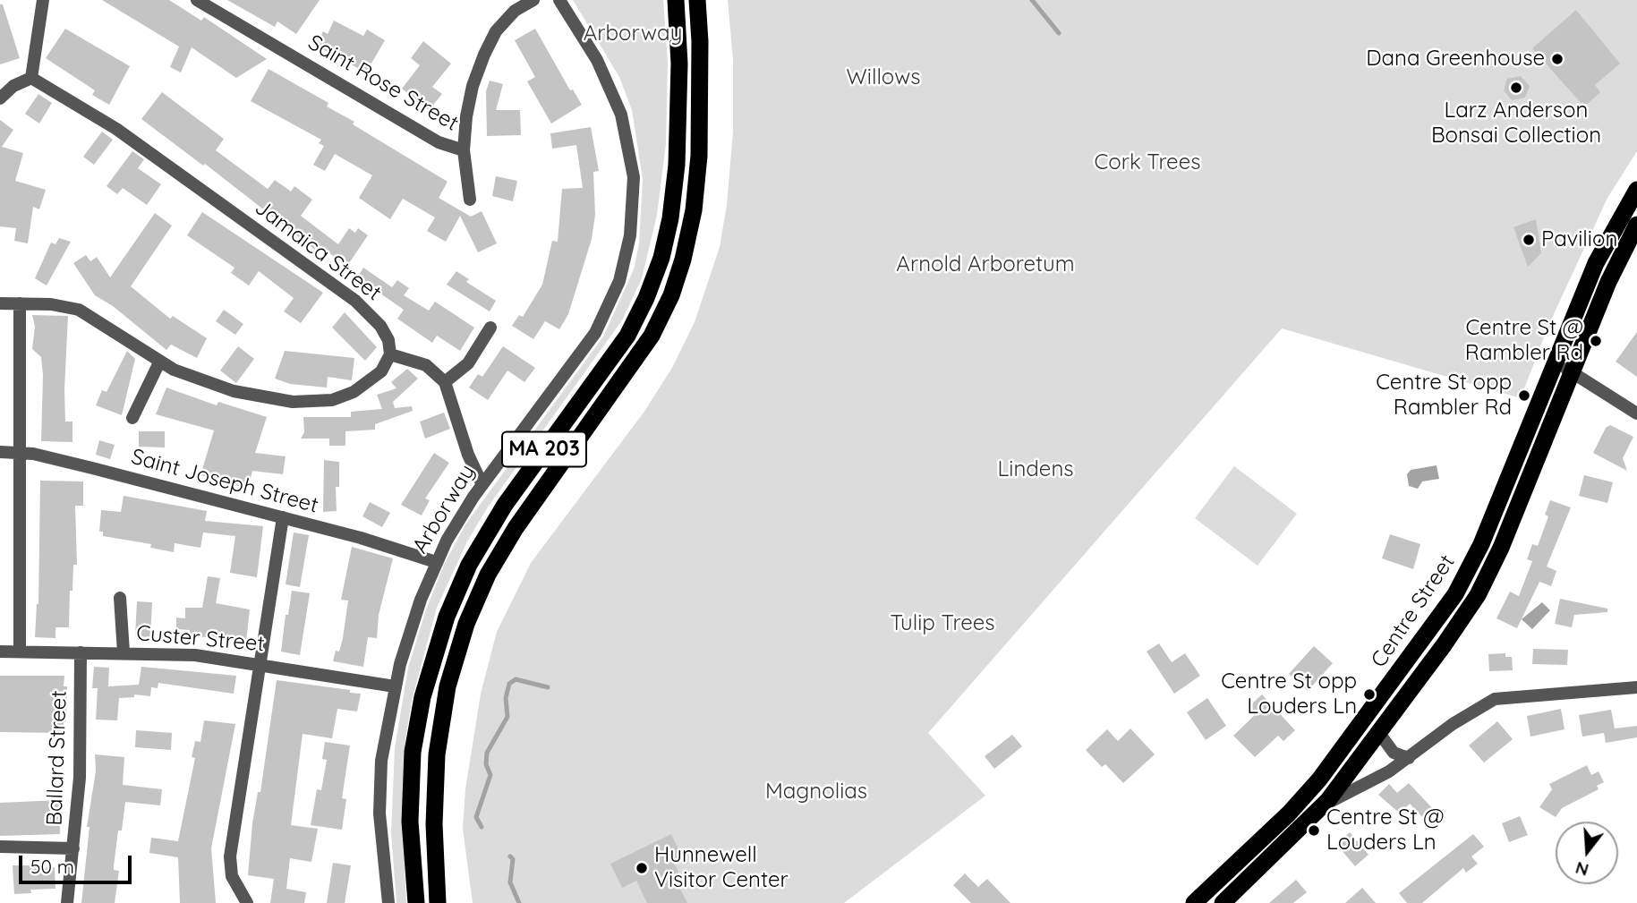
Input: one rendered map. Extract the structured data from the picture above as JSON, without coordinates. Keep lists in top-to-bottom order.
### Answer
{
  "streets": {
    "highway": ["MA 203", "Centre Street"],
    "street": [
      "Saint Rose Street",
      "Jamaica Street",
      "Saint Joseph Street",
      "Arborway",
      "Custer Street",
      "Ballard Street"
    ]
  },
  "crossings": [
    ["Saint Joseph Street", "Arborway"],
    ["Arborway", "Custer Street"],
    ["Custer Street", "Ballard Street"]
  ],
  "parks": [
    "Arborway",
    "Willows",
    "Cork Trees",
    "Arnold Arboretum",
    "Lindens",
    "Tulip Trees",
    "Magnolias"
  ],
  "places": [
    "Dana Greenhouse",
    "Larz Anderson Bonsai Collection",
    "Pavilion",
    "Centre St @ Rambler Rd",
    "Centre St opp Rambler Rd",
    "Centre St opp Louders Ln",
    "Centre St @ Louders Ln",
    "Hunnewell Visitor Center"
  ],
  "scale_bar": "50 m",
  "north": "bottom"
}
